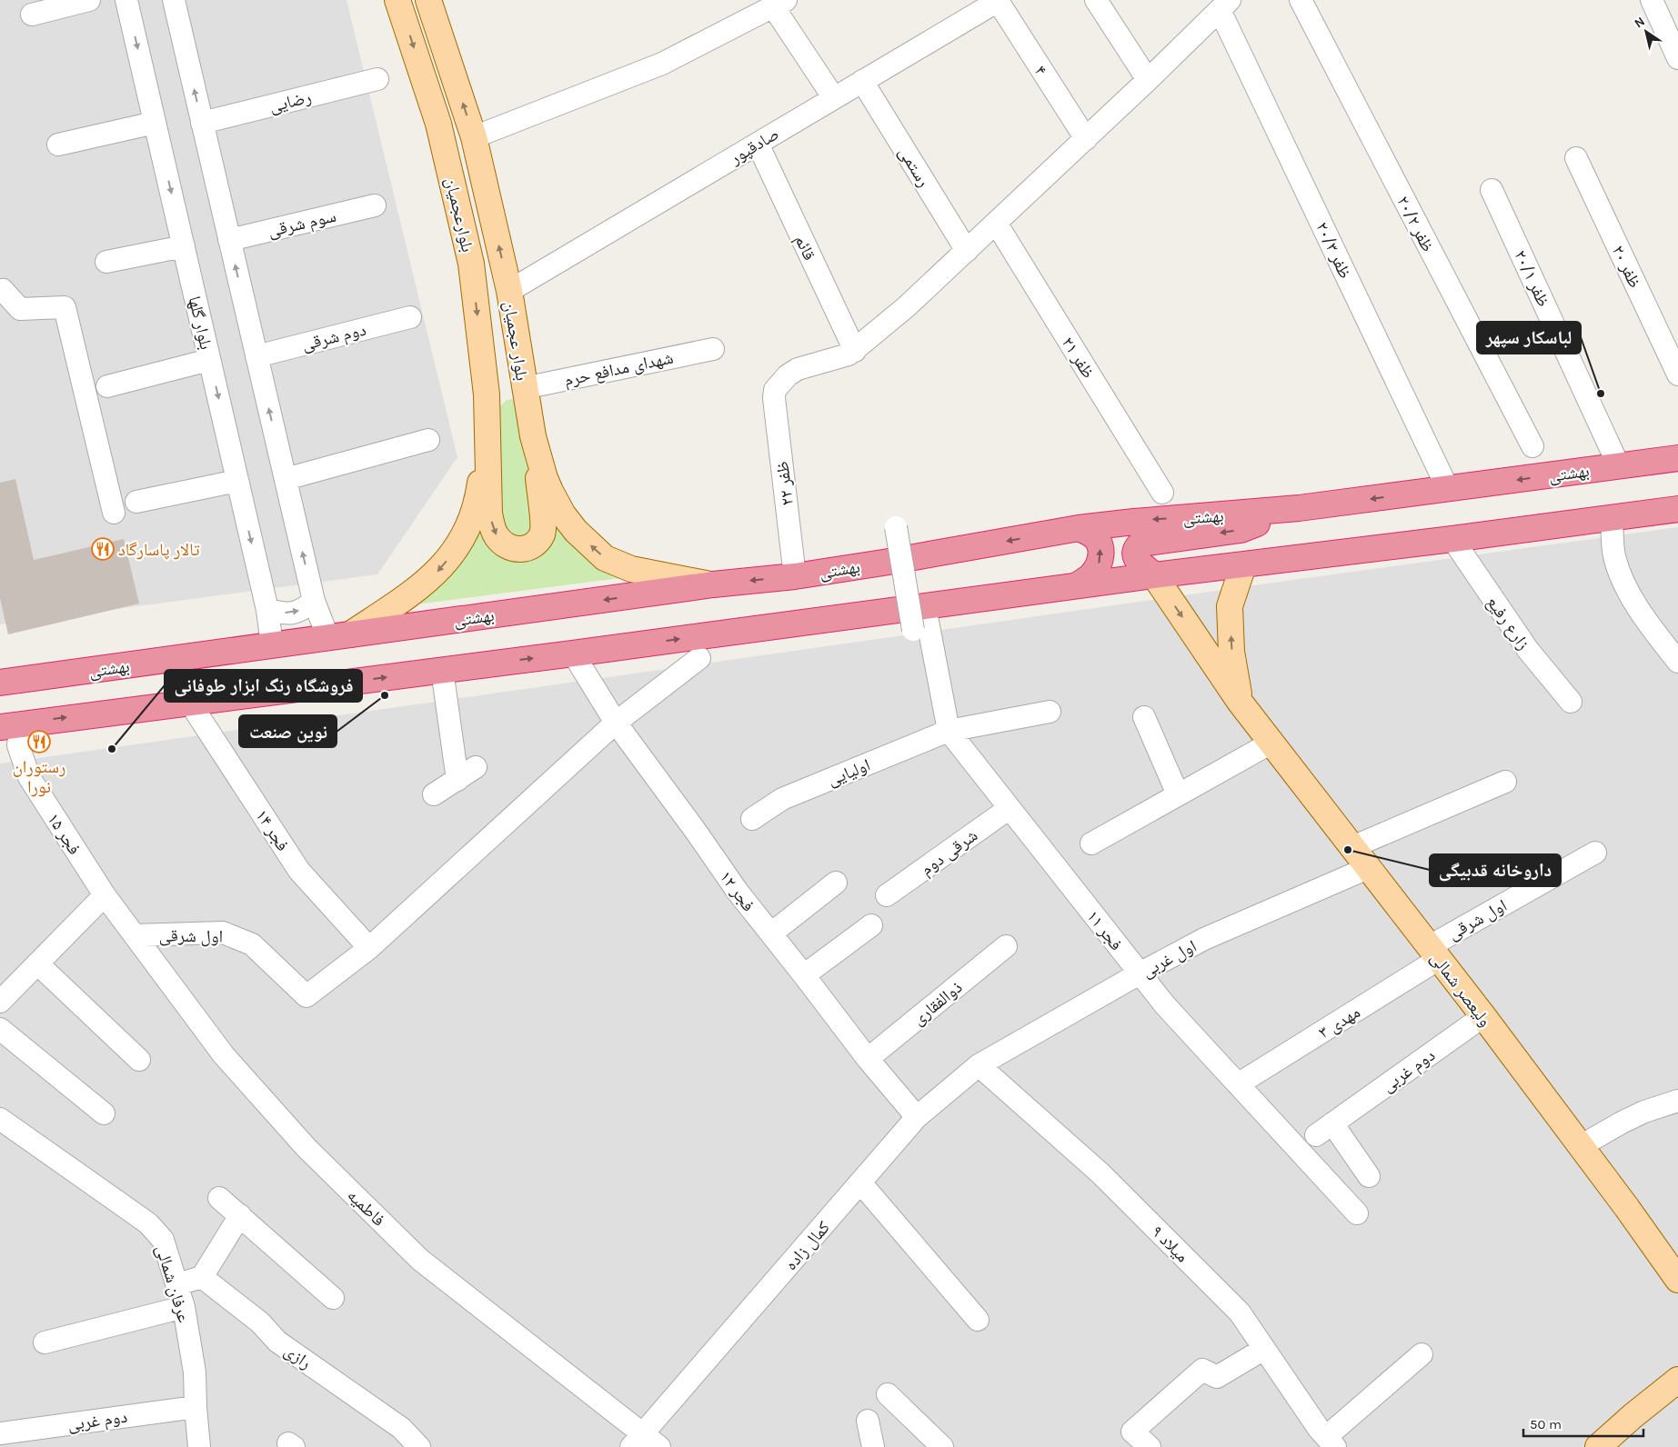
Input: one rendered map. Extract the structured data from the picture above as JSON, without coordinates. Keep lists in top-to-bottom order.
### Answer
{
  "streets": {
    "highway": ["بهشتی"],
    "main road": ["بلوارعجمیان", "بلوار عجمیان", "ولیعصر شمالی"],
    "street": [
      "۴",
      "رضایی",
      "صادقپور",
      "رستمی",
      "سوم شرقی",
      "ظفر ۲۰/۲",
      "قائم",
      "ظفر ۲۰/۳",
      "ظفر ۲۰",
      "ظفر ۲۰/۱",
      "بلوار گلها",
      "دوم شرقی",
      "ظفر ۲۱",
      "شهدای مدافع حرم",
      "ظفر ۲۲",
      "زارع رفیع",
      "اولیایی",
      "فجر ۱۴",
      "فجر ۱۵",
      "شرقی دوم",
      "فجر ۱۲",
      "اول شرقی",
      "فجر ۱۱",
      "اول غربی",
      "ذوالفقاری",
      "مهدی ۳",
      "دوم غربی",
      "فاطمیه",
      "میلاد ۹",
      "کمال زاده",
      "عرفان شمالی",
      "رازی"
    ]
  },
  "crossings": [
    ["۴", "صادقپور"],
    ["صادقپور", "رستمی"],
    ["صادقپور", "قائم"],
    ["صادقپور", "بلوار عجمیان"],
    ["قائم", "ظفر ۲۲"],
    ["ظفر ۲۰/۳", "بهشتی"],
    ["ظفر ۲۰/۱", "بهشتی"],
    ["بلوار گلها", "بهشتی"],
    ["بلوار عجمیان", "شهدای مدافع حرم"],
    ["بلوار عجمیان", "بهشتی"],
    ["بهشتی", "ظفر ۲۲"],
    ["اولیایی", "فجر ۱۱"],
    ["فجر ۱۴", "اول شرقی"],
    ["فجر ۱۵", "اول شرقی"],
    ["فجر ۱۵", "فاطمیه"],
    ["شرقی دوم", "فجر ۱۱"],
    ["فجر ۱۲", "ذوالفقاری"],
    ["فجر ۱۲", "کمال زاده"],
    ["اول شرقی", "ولیعصر شمالی"],
    ["اول شرقی", "مهدی ۳"],
    ["اول شرقی", "فاطمیه"],
    ["فجر ۱۱", "اول غربی"],
    ["فجر ۱۱", "مهدی ۳"],
    ["اول غربی", "ولیعصر شمالی"],
    ["اول غربی", "میلاد ۹"],
    ["اول غربی", "کمال زاده"],
    ["ولیعصر شمالی", "مهدی ۳"],
    ["ولیعصر شمالی", "دوم غربی"],
    ["دوم غربی", "عرفان شمالی"],
    ["فاطمیه", "کمال زاده"],
    ["میلاد ۹", "کمال زاده"]
  ],
  "one_way": ["بلوارعجمیان", "بلوار عجمیان"],
  "places": {
    "other": [
      "لباسکار سپهر",
      "نوین صنعت",
      "فروشگاه رنگ ابزار طوفانی",
      "داروخانه قدبیگی"
    ],
    "restaurant": ["تالار پاسارگاد", "رستوران نورا"]
  },
  "scale_bar": "50 m",
  "north": "top left"
}
